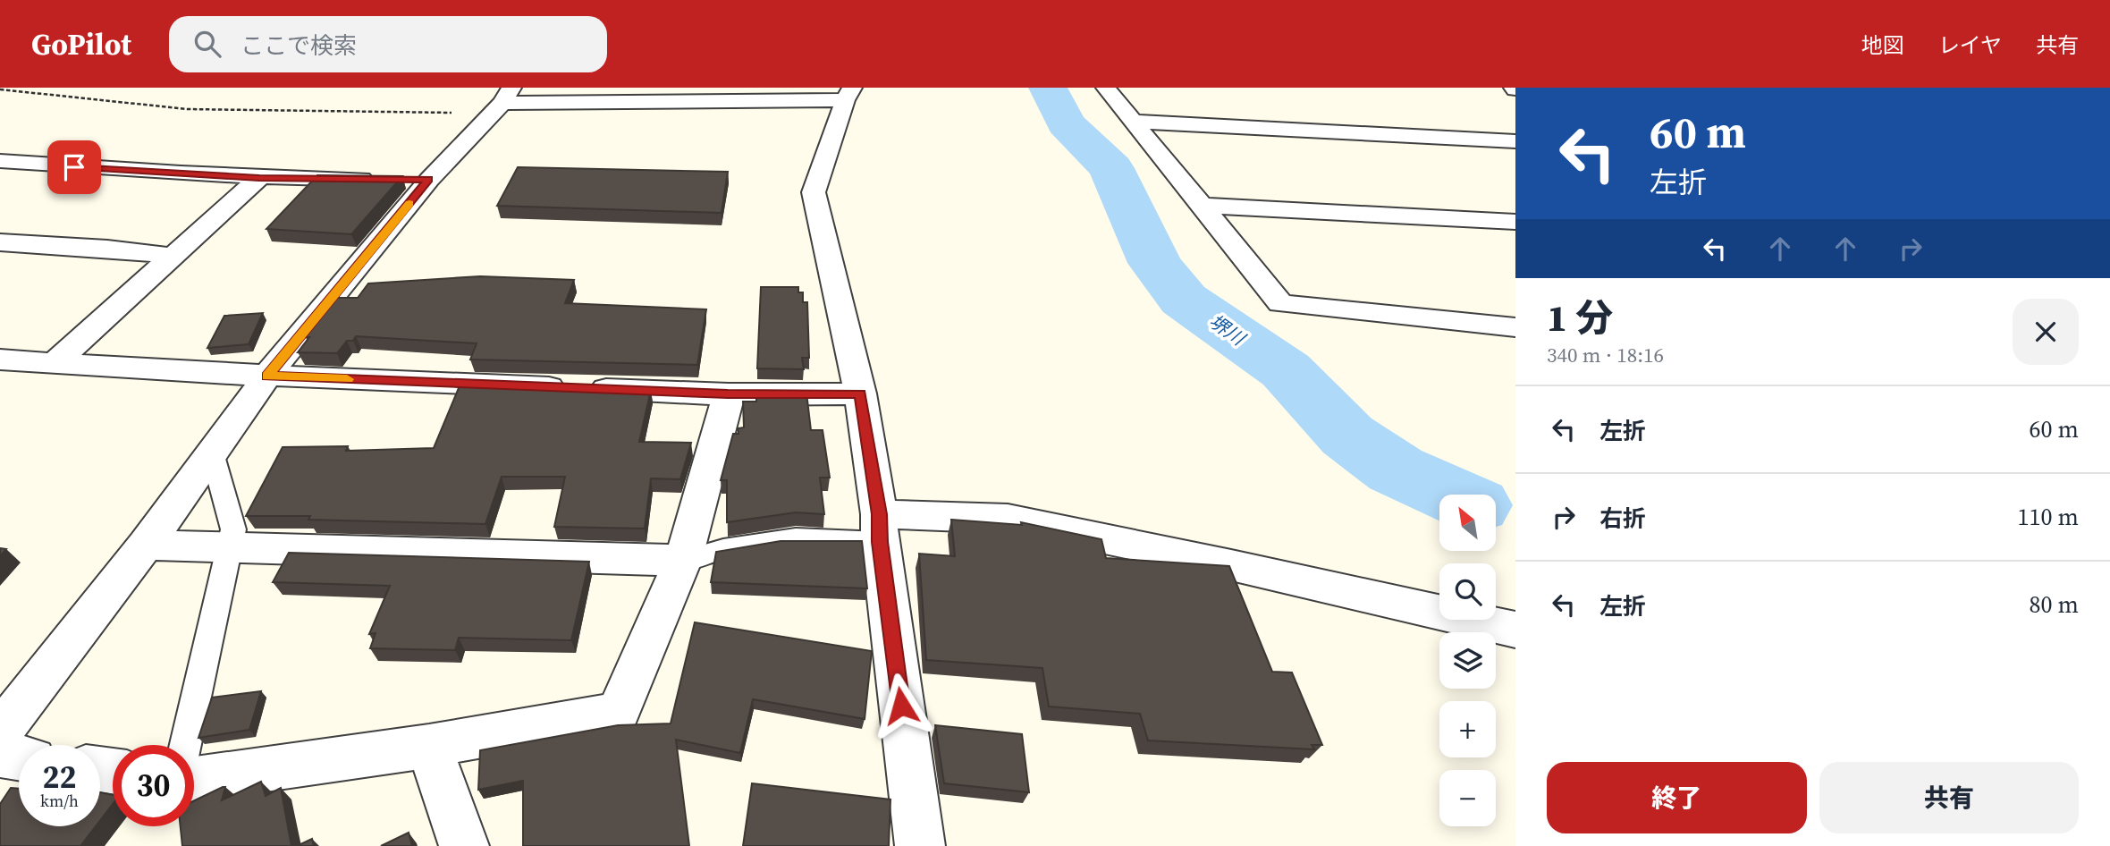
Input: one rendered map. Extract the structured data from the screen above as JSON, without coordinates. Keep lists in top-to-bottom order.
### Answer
{
  "water": ["堺川"],
  "north": "top left",
  "page": {
    "header": "GoPilot",
    "search": "ここで検索",
    "nav": ["地図", "レイヤ", "共有"],
    "turn": ["60 m", "左折"],
    "heading": ["1 分", "340 m · 18:16"],
    "list": [
      {
        "name": "左折",
        "value": "60 m"
      },
      {
        "name": "右折",
        "value": "110 m"
      },
      {
        "name": "左折",
        "value": "80 m"
      }
    ],
    "map_buttons": ["+", "−"],
    "speed": "22 km/h",
    "limit": "30",
    "buttons": ["終了", "共有"]
  }
}
